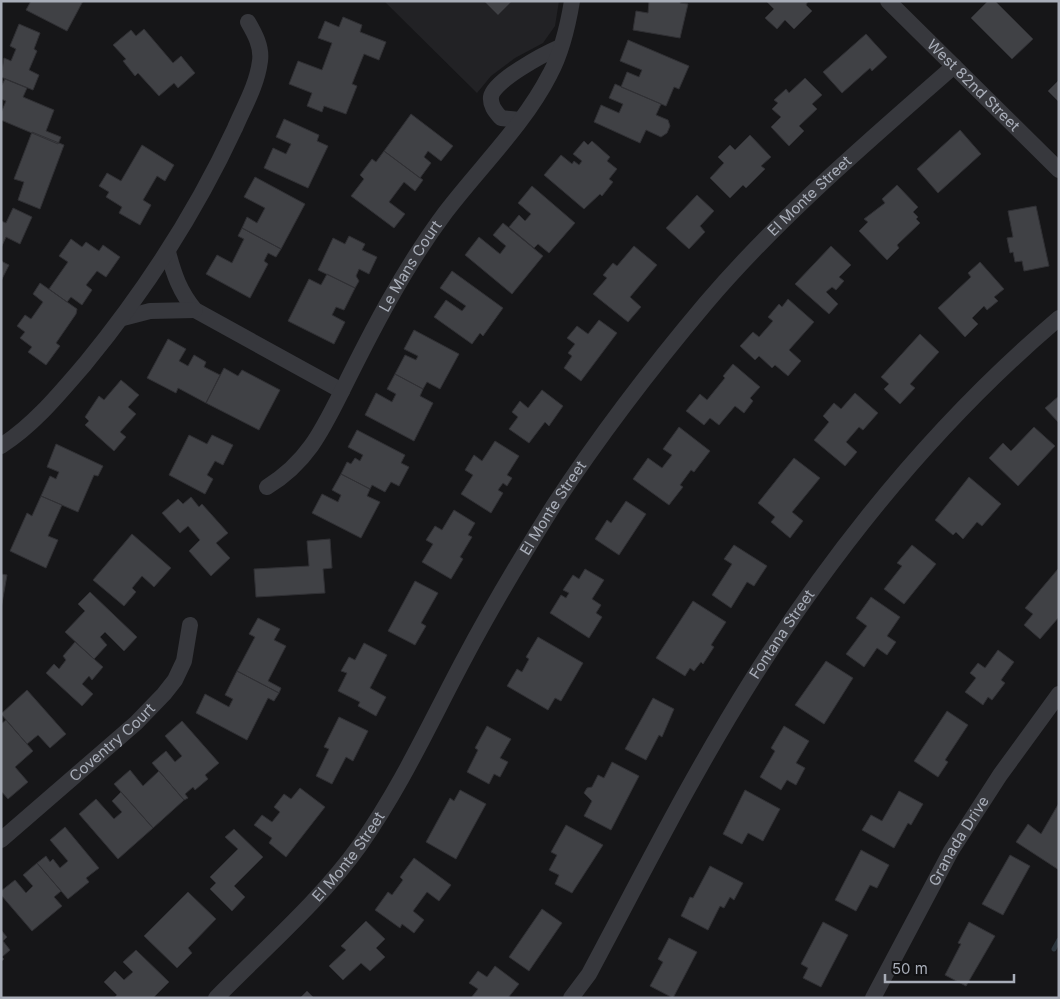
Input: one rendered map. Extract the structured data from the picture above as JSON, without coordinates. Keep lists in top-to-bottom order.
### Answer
{
  "streets": {
    "street": [
      "West 82nd Street",
      "El Monte Street",
      "Le Mans Court",
      "Fontana Street",
      "Coventry Court",
      "Granada Drive"
    ]
  },
  "crossings": [
    ["West 82nd Street", "El Monte Street"]
  ],
  "scale_bar": "50 m"
}
